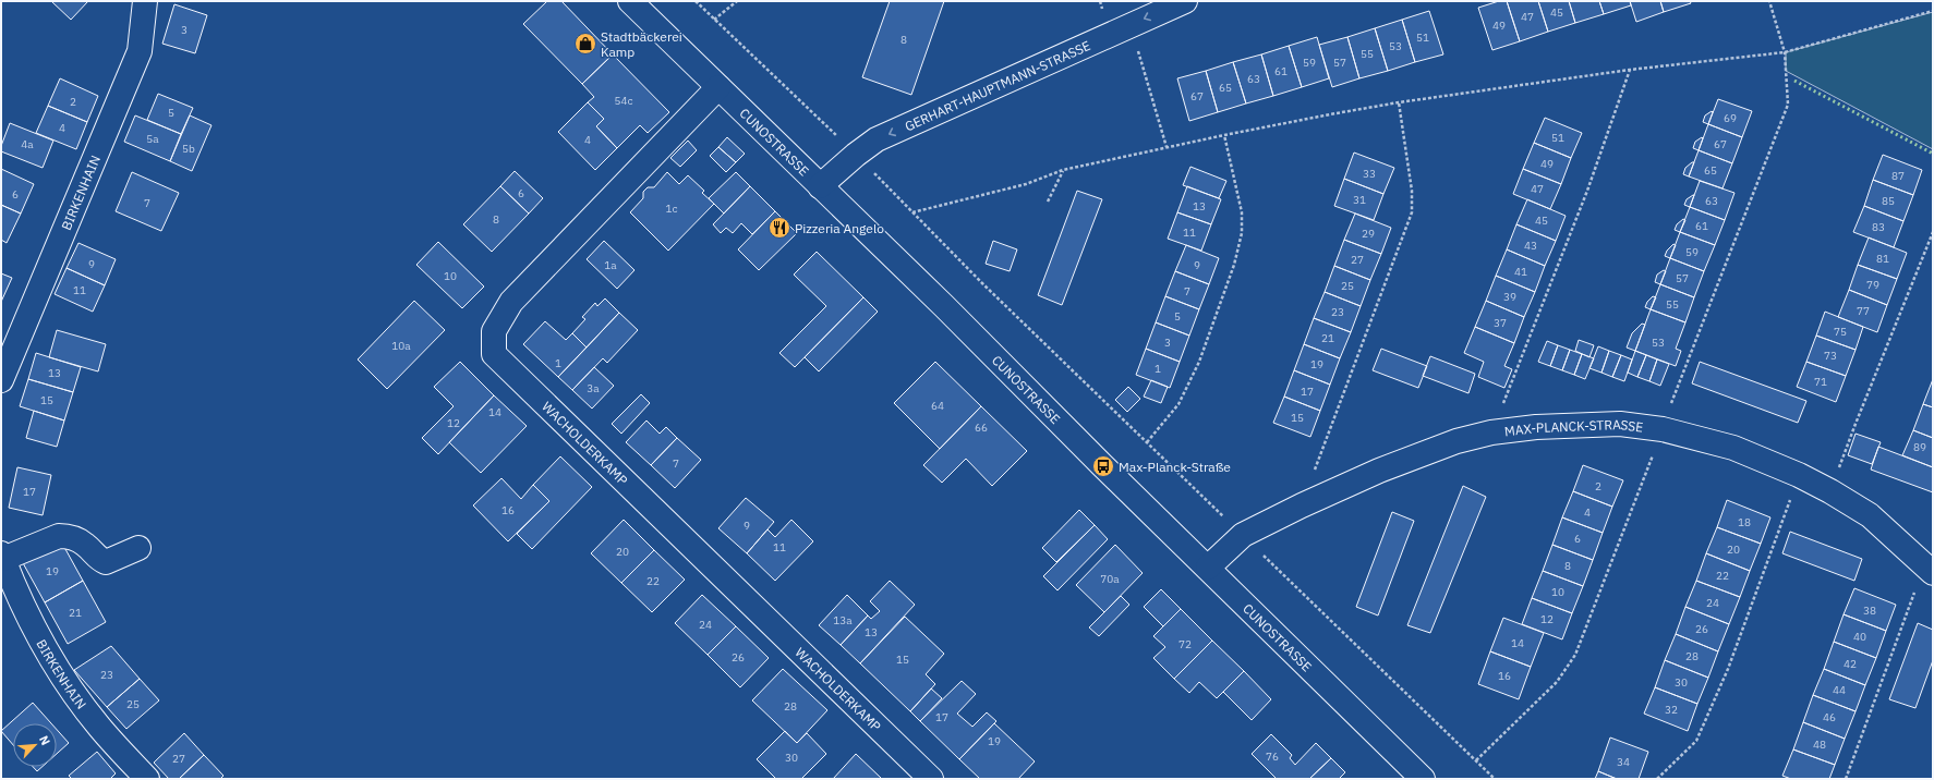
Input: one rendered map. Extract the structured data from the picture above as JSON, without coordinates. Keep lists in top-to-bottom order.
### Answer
{
  "streets": {
    "street": [
      "GERHART-HAUPTMANN-STRASSE",
      "CUNOSTRASSE",
      "BIRKENHAIN",
      "MAX-PLANCK-STRASSE",
      "WACHOLDERKAMP"
    ]
  },
  "crossings": [
    ["GERHART-HAUPTMANN-STRASSE", "CUNOSTRASSE"],
    ["CUNOSTRASSE", "MAX-PLANCK-STRASSE"],
    ["CUNOSTRASSE", "WACHOLDERKAMP"]
  ],
  "one_way": ["GERHART-HAUPTMANN-STRASSE"],
  "places": {
    "shop": ["Stadtbäckerei Kamp"],
    "restaurant": ["Pizzeria Angelo"],
    "bus stop": ["Max-Planck-Straße"]
  },
  "house_numbers": [
    "45",
    "47",
    "49",
    "3",
    "51",
    "8",
    "53",
    "55",
    "59",
    "57",
    "61",
    "63",
    "65",
    "67",
    "54c",
    "2",
    "5",
    "69",
    "4",
    "51",
    "5a",
    "4",
    "4a",
    "67",
    "5b",
    "49",
    "65",
    "33",
    "87",
    "47",
    "6",
    "6",
    "31",
    "63",
    "85",
    "7",
    "13",
    "1c",
    "8",
    "45",
    "61",
    "83",
    "11",
    "29",
    "43",
    "59",
    "81",
    "27",
    "9",
    "1a",
    "9",
    "41",
    "10",
    "57",
    "79",
    "25",
    "11",
    "7",
    "39",
    "55",
    "77",
    "23",
    "5",
    "37",
    "75",
    "21",
    "3",
    "53",
    "10a",
    "73",
    "1",
    "19",
    "1",
    "13",
    "71",
    "3a",
    "17",
    "15",
    "64",
    "14",
    "15",
    "12",
    "66",
    "89",
    "7",
    "2",
    "17",
    "16",
    "4",
    "18",
    "9",
    "6",
    "11",
    "20",
    "20",
    "8",
    "19",
    "22",
    "70a",
    "22",
    "10",
    "24",
    "38",
    "21",
    "12",
    "13a",
    "24",
    "26",
    "13",
    "40",
    "14",
    "72",
    "28",
    "26",
    "15",
    "42",
    "23",
    "16",
    "30",
    "44",
    "25",
    "28",
    "32",
    "17",
    "46",
    "19",
    "48",
    "76",
    "30",
    "27",
    "34"
  ],
  "north": "top right"
}
